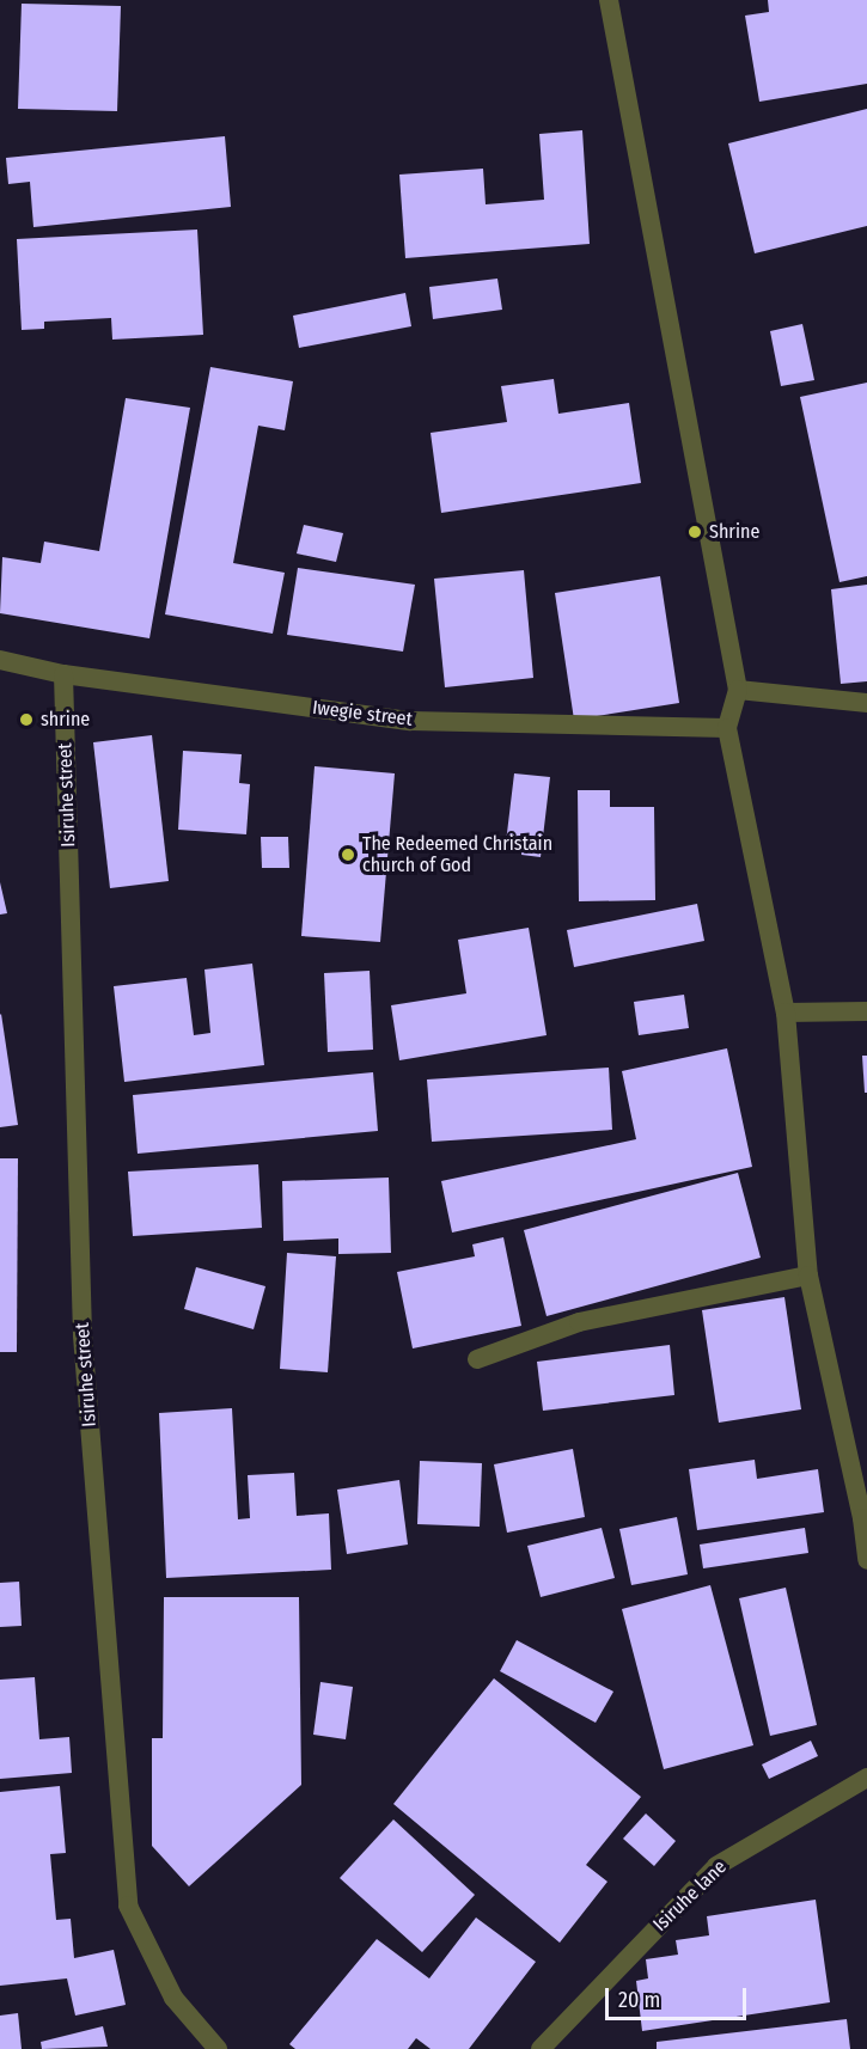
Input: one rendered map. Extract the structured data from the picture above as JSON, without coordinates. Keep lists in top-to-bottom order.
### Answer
{
  "streets": {
    "street": ["Iwegie street", "Isiruhe street", "Isiruhe lane"]
  },
  "crossings": [
    ["Iwegie street", "Isiruhe street"]
  ],
  "places": ["Shrine", "shrine", "The Redeemed Christain church of God"],
  "scale_bar": "20 m"
}
